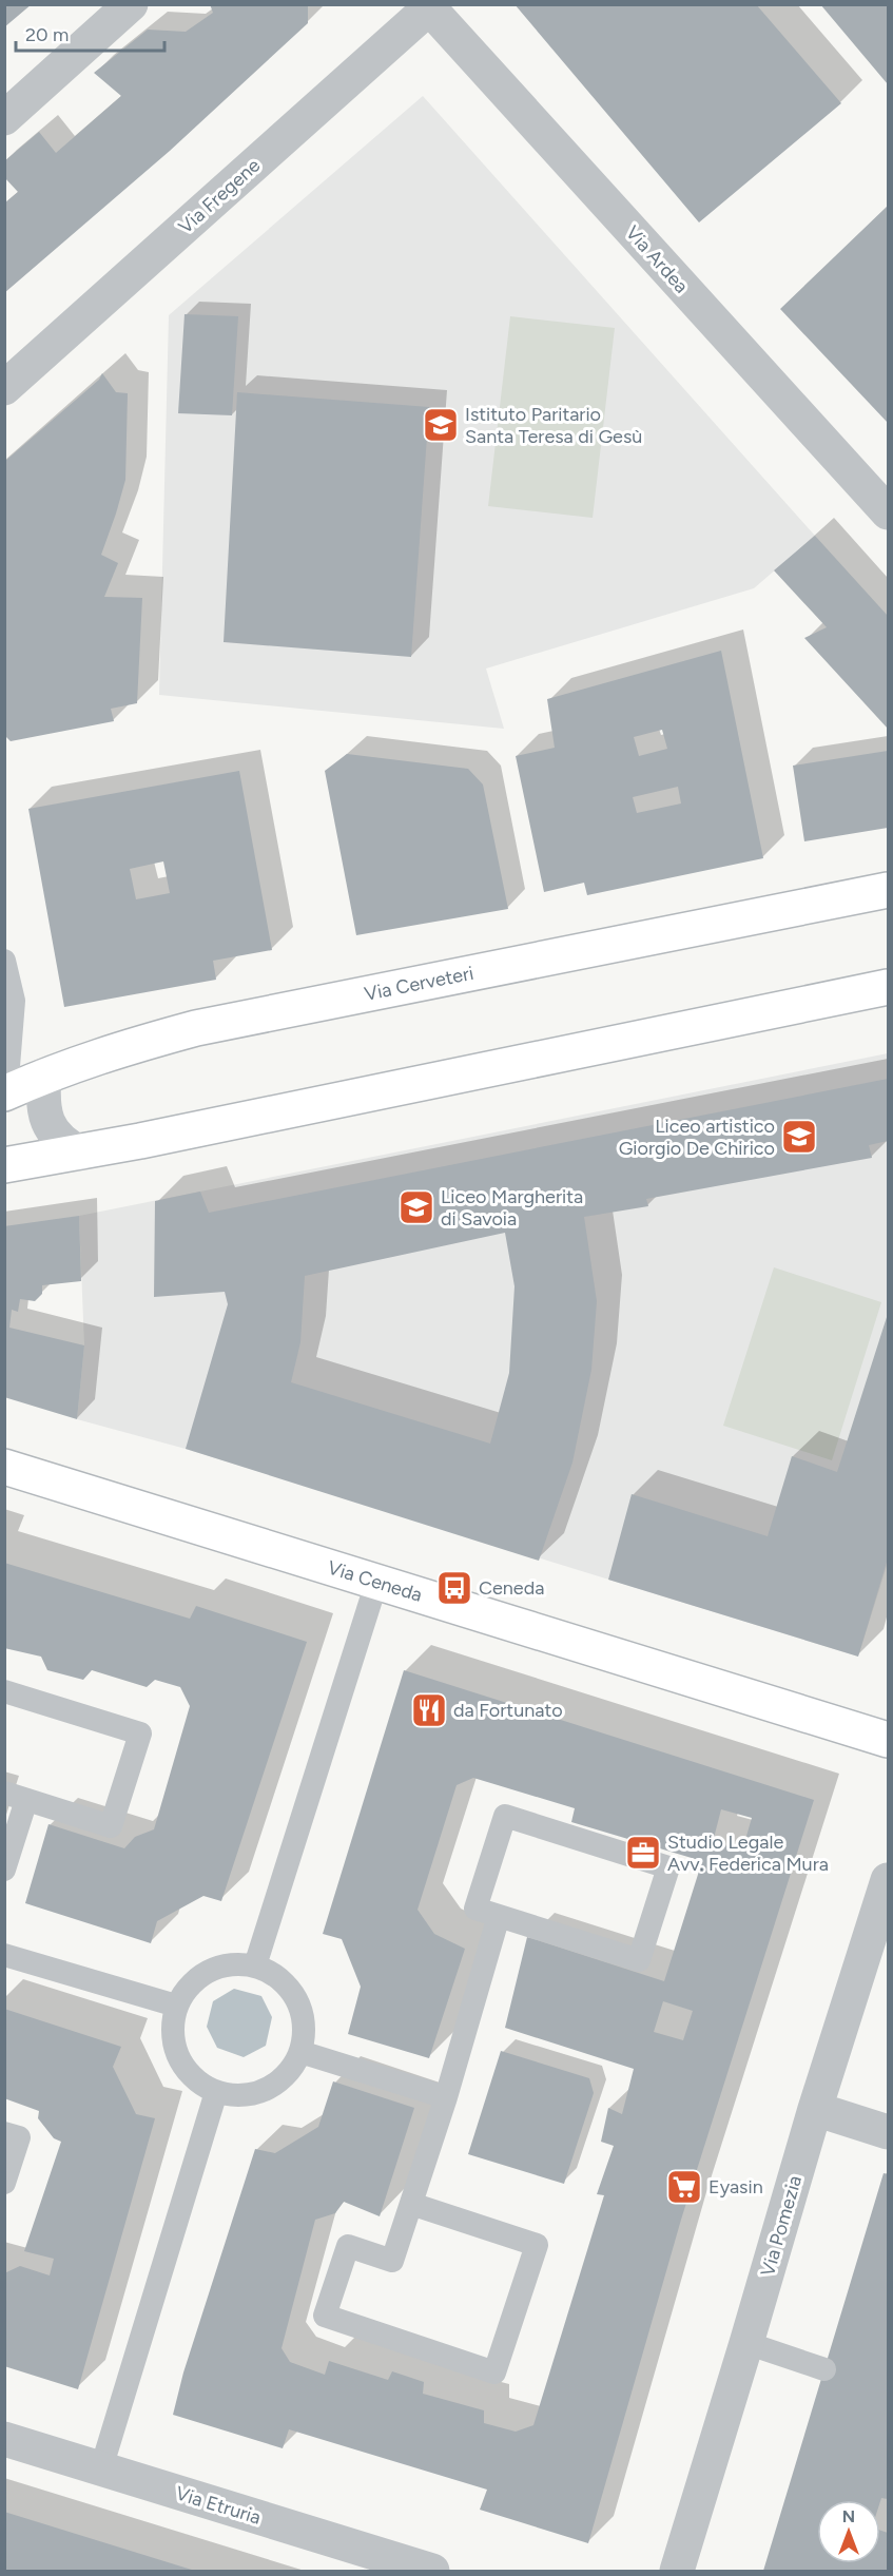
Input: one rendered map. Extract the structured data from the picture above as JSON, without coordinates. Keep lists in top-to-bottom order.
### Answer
{
  "streets": {
    "main road": ["Via Cerveteri", "Via Ceneda"],
    "street": [
      "Via Fregene",
      "Via Ardea",
      "Via Pomezia",
      "Via Etruria"
    ]
  },
  "crossings": [
    ["Via Fregene", "Via Ardea"]
  ],
  "places": {
    "school or university": ["Istituto Paritario Santa Teresa di Gesù", "Liceo artistico Giorgio De Chirico", "Liceo Margherita di Savoia"],
    "bus stop": ["Ceneda"],
    "restaurant": ["da Fortunato"],
    "office": ["Studio Legale Avv. Federica Mura"],
    "supermarket": ["Eyasin"]
  },
  "scale_bar": "20 m",
  "north": "top"
}
